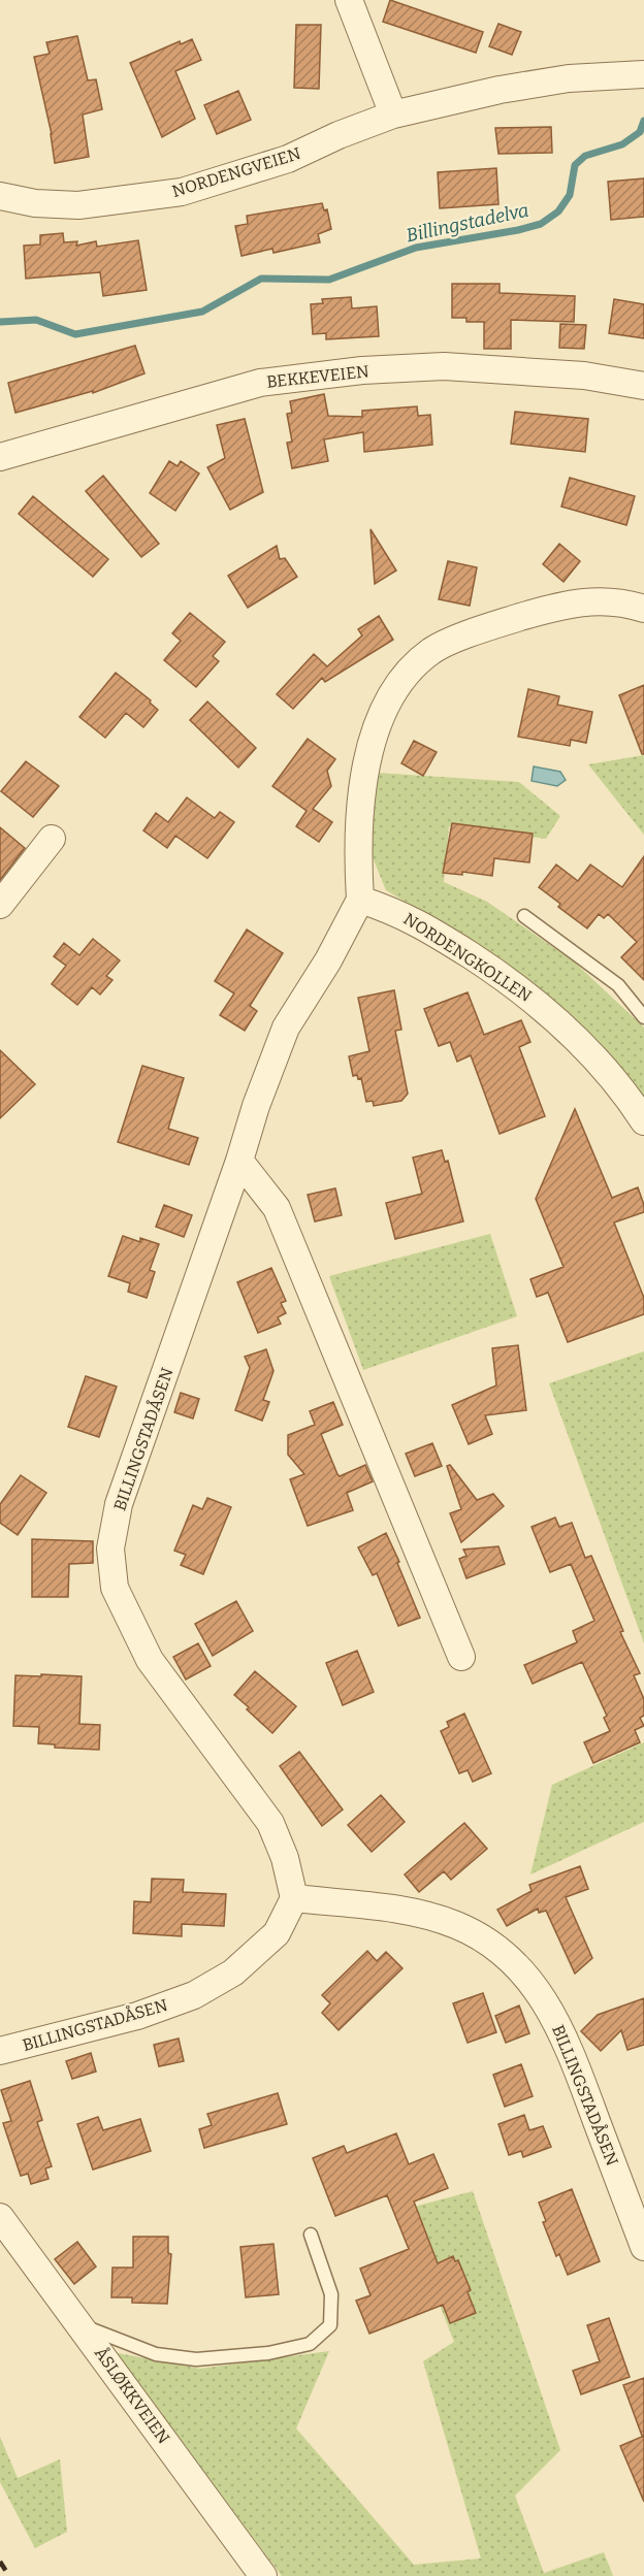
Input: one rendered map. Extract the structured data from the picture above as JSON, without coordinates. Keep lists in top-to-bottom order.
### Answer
{
  "streets": {
    "street": [
      "NORDENGVEIEN",
      "BEKKEVEIEN",
      "NORDENGKOLLEN",
      "BILLINGSTADÅSEN",
      "ÅSLØKKVEIEN"
    ]
  },
  "crossings": [
    ["NORDENGKOLLEN", "BILLINGSTADÅSEN"]
  ],
  "water": ["Billingstadelva"]
}
